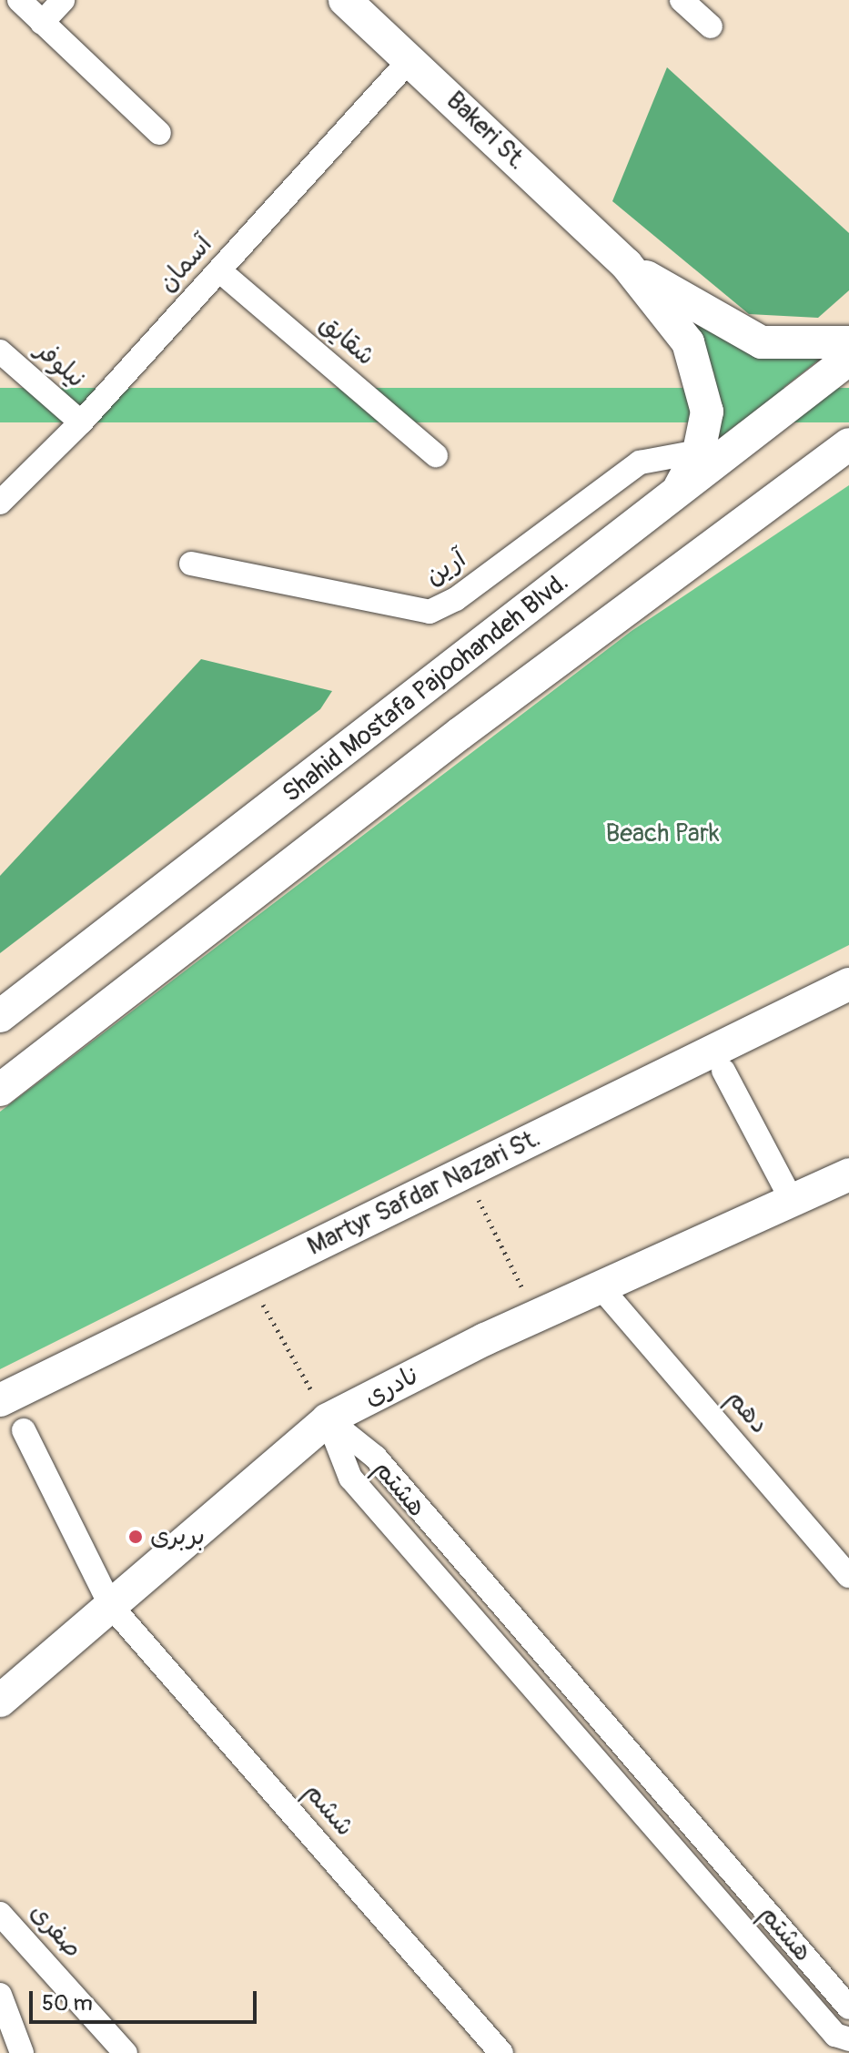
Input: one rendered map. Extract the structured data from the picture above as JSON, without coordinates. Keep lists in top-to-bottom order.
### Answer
{
  "streets": {
    "street": [
      "Bakeri St.",
      "آسمان",
      "شقایق",
      "نیلوفر",
      "آرین",
      "Shahid Mostafa Pajoohandeh Blvd.",
      "Martyr Safdar Nazari St.",
      "نادری",
      "دهم",
      "هشتم",
      "ششم",
      "صفری"
    ]
  },
  "crossings": [
    ["Bakeri St.", "آسمان"],
    ["Bakeri St.", "آرین"],
    ["Bakeri St.", "Shahid Mostafa Pajoohandeh Blvd."],
    ["آسمان", "شقایق"],
    ["آسمان", "نیلوفر"],
    ["نادری", "دهم"],
    ["نادری", "هشتم"],
    ["نادری", "ششم"]
  ],
  "parks": ["Beach Park"],
  "places": ["بربری"],
  "scale_bar": "50 m"
}
